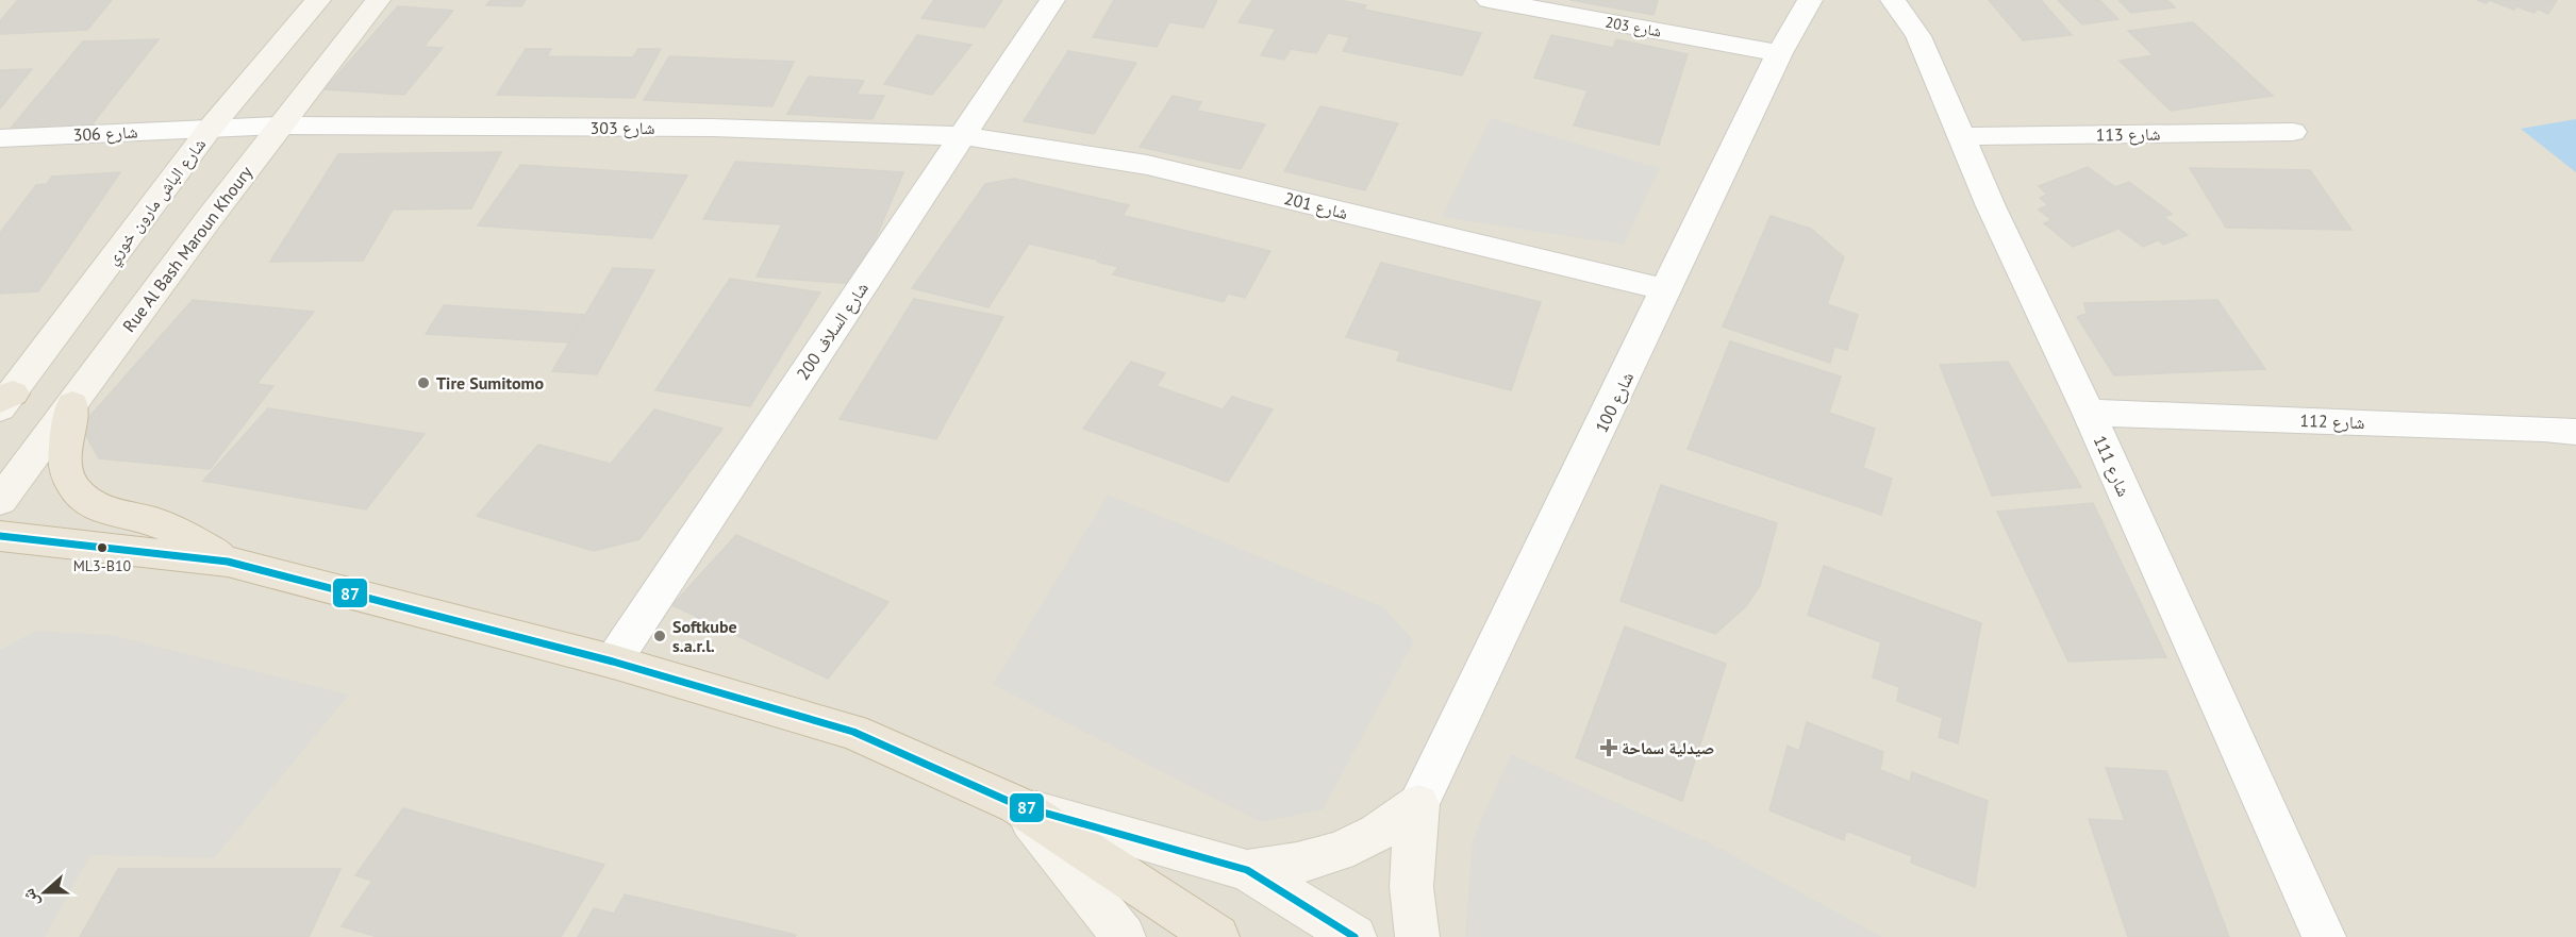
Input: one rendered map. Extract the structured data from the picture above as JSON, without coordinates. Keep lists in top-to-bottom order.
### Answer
{
  "streets": {
    "main road": ["شارع الباش مارون خوري", "Rue Al Bash Maroun Khoury"],
    "street": [
      "شارع 203",
      "شارع 303",
      "شارع 306",
      "شارع 113",
      "شارع 201",
      "200 شارع السلاف",
      "شارع 100",
      "شارع 112",
      "شارع 111"
    ]
  },
  "crossings": [
    ["شارع 203", "شارع 100"],
    ["شارع 303", "شارع 306"],
    ["شارع 303", "شارع الباش مارون خوري"],
    ["شارع 303", "شارع 201"],
    ["شارع 303", "Rue Al Bash Maroun Khoury"],
    ["شارع 303", "200 شارع السلاف"],
    ["شارع 306", "شارع الباش مارون خوري"],
    ["شارع 113", "شارع 111"],
    ["شارع 201", "200 شارع السلاف"],
    ["شارع 201", "شارع 100"],
    ["شارع 112", "شارع 111"]
  ],
  "places": {
    "other": ["Tire Sumitomo", "ML3-B10", "Softkube s.a.r.l."],
    "health": ["صيدلية سماحة"]
  },
  "lines": ["transit line 87"],
  "north": "left"
}
